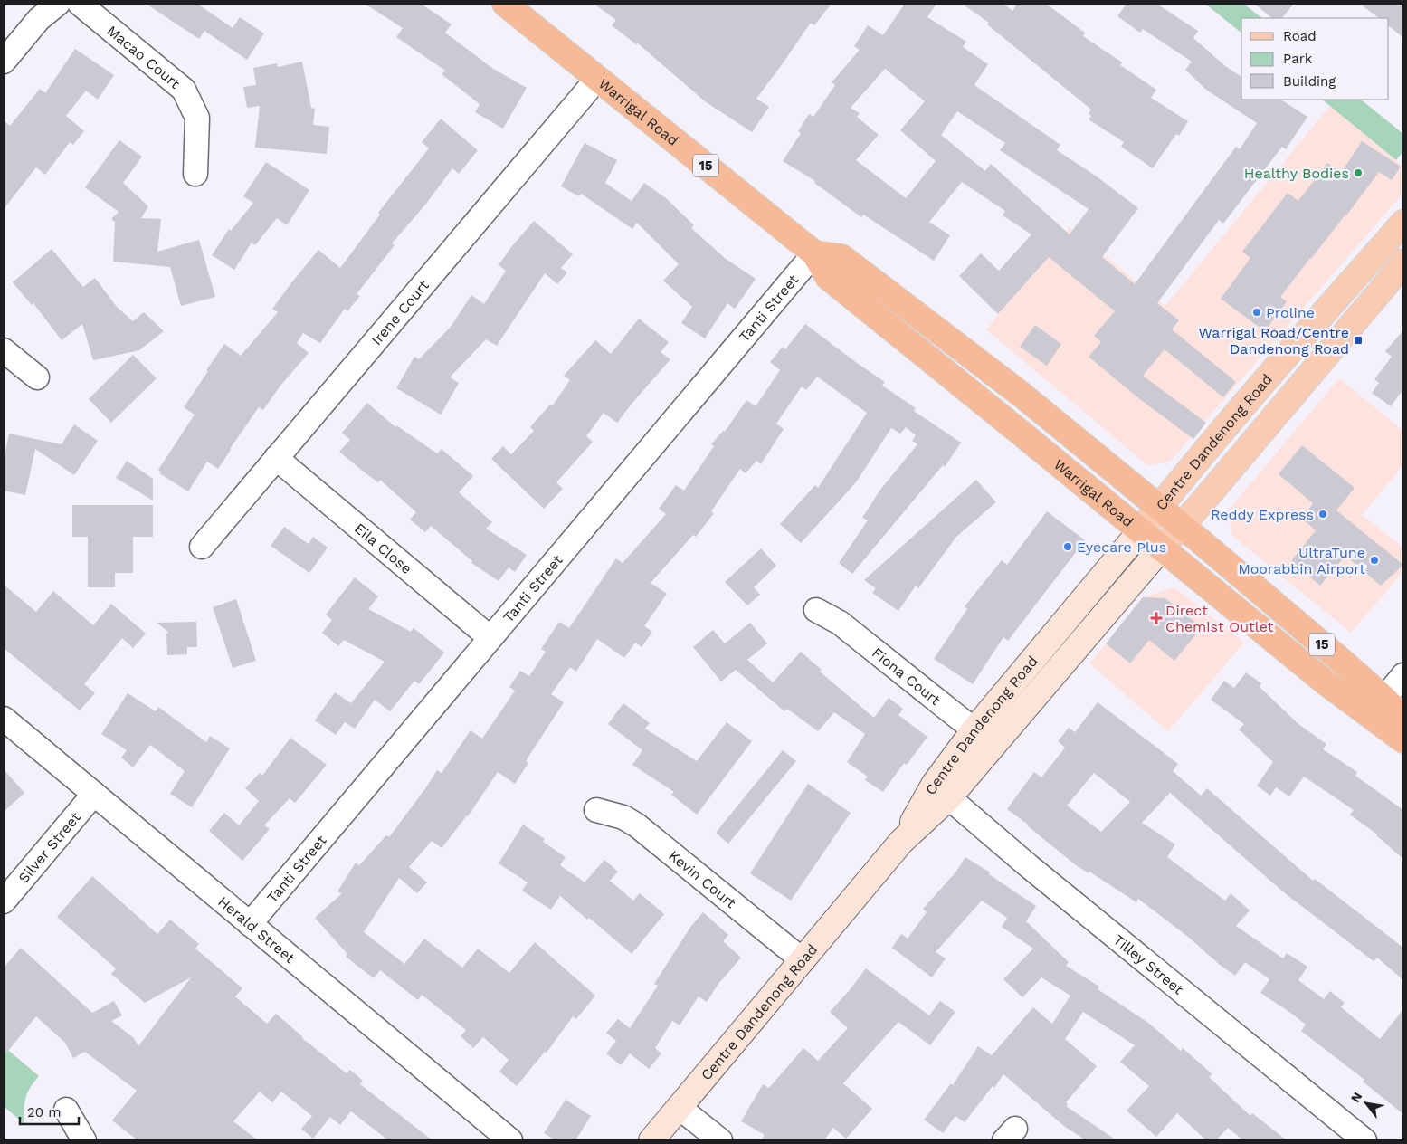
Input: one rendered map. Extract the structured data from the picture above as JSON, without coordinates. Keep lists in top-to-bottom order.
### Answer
{
  "streets": {
    "highway": ["Warrigal Road", "15"],
    "main road": ["Centre Dandenong Road"],
    "street": [
      "Macao Court",
      "Tanti Street",
      "Irene Court",
      "Eila Close",
      "Fiona Court",
      "Silver Street",
      "Kevin Court",
      "Herald Street",
      "Tilley Street"
    ]
  },
  "crossings": [
    ["Warrigal Road", "Tanti Street"],
    ["Warrigal Road", "Irene Court"],
    ["Warrigal Road", "Centre Dandenong Road"],
    ["Tanti Street", "Eila Close"],
    ["Tanti Street", "Herald Street"],
    ["Irene Court", "Eila Close"],
    ["Centre Dandenong Road", "Fiona Court"],
    ["Centre Dandenong Road", "Kevin Court"],
    ["Centre Dandenong Road", "Tilley Street"],
    ["Silver Street", "Herald Street"]
  ],
  "places": {
    "other": [
      "Healthy Bodies",
      "Proline",
      "Reddy Express",
      "Eyecare Plus",
      "UltraTune Moorabbin Airport"
    ],
    "transit": ["Warrigal Road/Centre Dandenong Road"],
    "health": ["Direct Chemist Outlet"]
  },
  "legend": ["Road", "Park", "Building"],
  "scale_bar": "20 m",
  "north": "top left"
}
